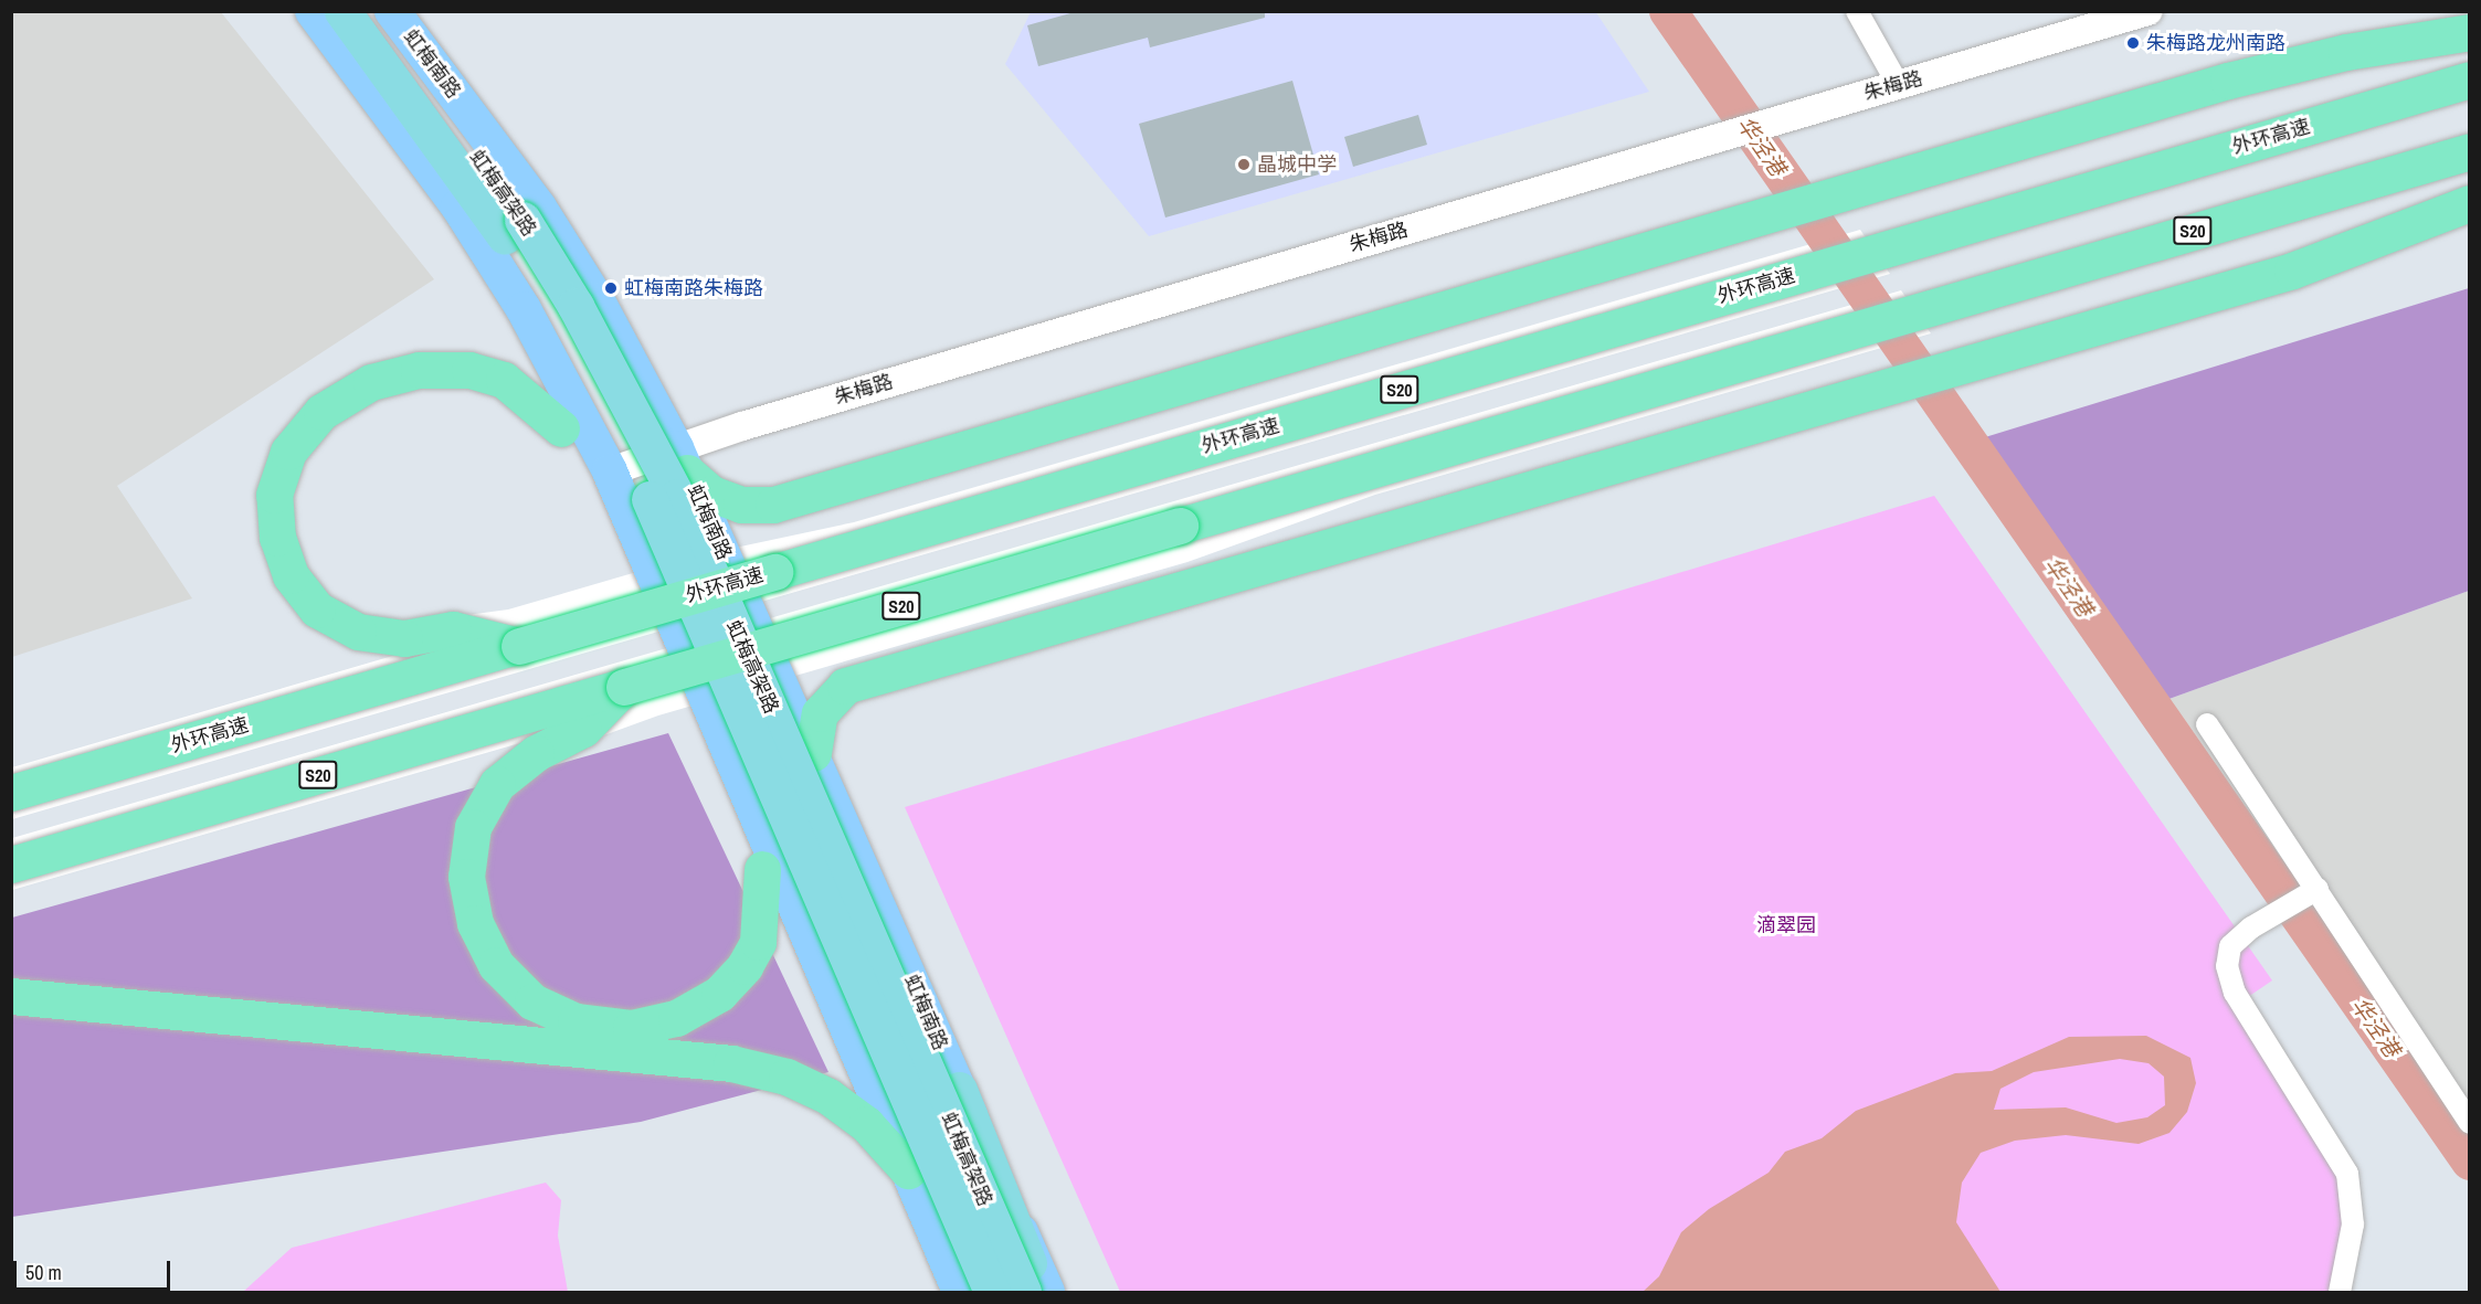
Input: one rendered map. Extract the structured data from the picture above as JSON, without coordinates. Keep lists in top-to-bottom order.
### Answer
{
  "streets": {
    "highway": ["外环高速", "虹梅高架路", "S20"],
    "main road": ["虹梅南路"],
    "street": ["朱梅路"]
  },
  "crossings": [
    ["虹梅南路", "朱梅路"]
  ],
  "water": ["华泾港"],
  "parks": ["滴翠园"],
  "places": ["朱梅路龙州南路", "晶城中学", "虹梅南路朱梅路"],
  "scale_bar": "50 m"
}
